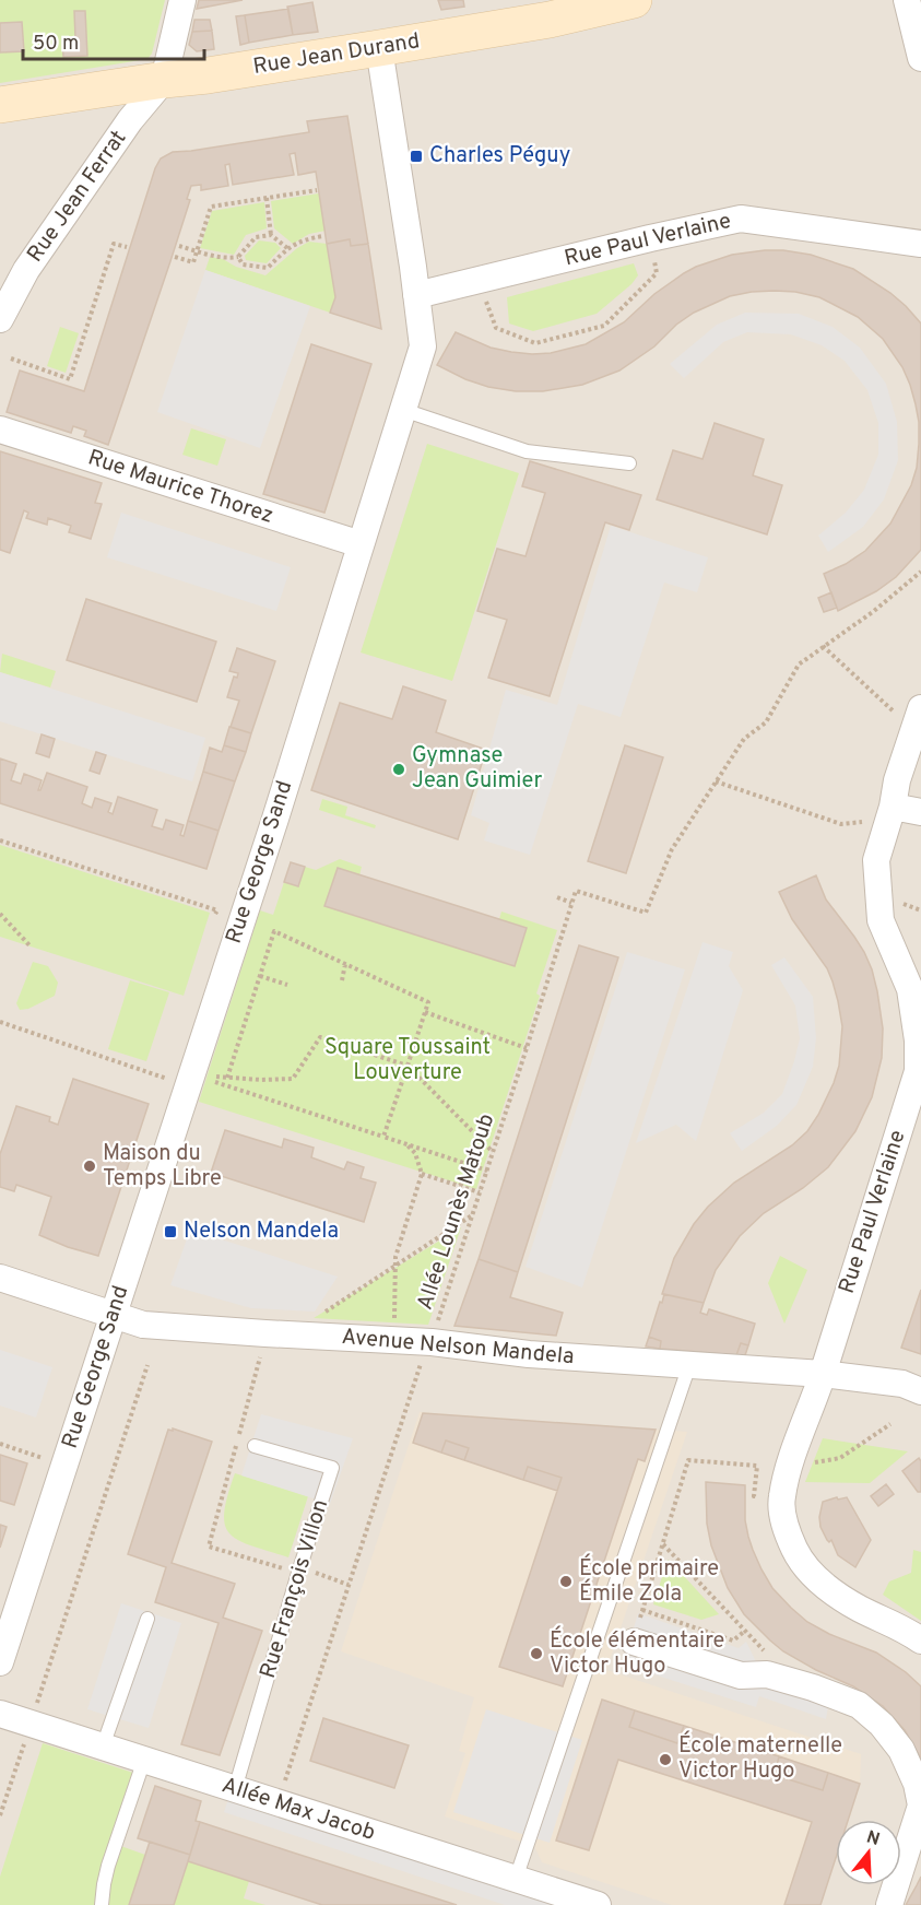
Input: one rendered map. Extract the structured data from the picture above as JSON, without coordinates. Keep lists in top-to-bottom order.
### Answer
{
  "streets": {
    "street": [
      "Rue Jean Durand",
      "Rue Jean Ferrat",
      "Rue Paul Verlaine",
      "Rue Maurice Thorez",
      "Rue George Sand",
      "Avenue Nelson Mandela",
      "Allée Max Jacob"
    ],
    "lane": ["Rue François Villon"],
    "path": ["Allée Lounès Matoub"]
  },
  "crossings": [
    ["Rue Jean Durand", "Rue Jean Ferrat"],
    ["Rue Jean Durand", "Rue George Sand"],
    ["Rue Paul Verlaine", "Rue George Sand"],
    ["Rue Paul Verlaine", "Avenue Nelson Mandela"],
    ["Rue Maurice Thorez", "Rue George Sand"],
    ["Rue George Sand", "Avenue Nelson Mandela"],
    ["Allée Lounès Matoub", "Avenue Nelson Mandela"],
    ["Allée Lounès Matoub", "Allée Max Jacob"],
    ["Rue François Villon", "Allée Max Jacob"]
  ],
  "parks": ["Square Toussaint Louverture"],
  "places": {
    "transit": ["Charles Péguy", "Nelson Mandela"],
    "other": [
      "Gymnase Jean Guimier",
      "Maison du Temps Libre",
      "École primaire Émile Zola",
      "École élémentaire Victor Hugo",
      "École maternelle Victor Hugo"
    ]
  },
  "scale_bar": "50 m",
  "north": "top"
}
